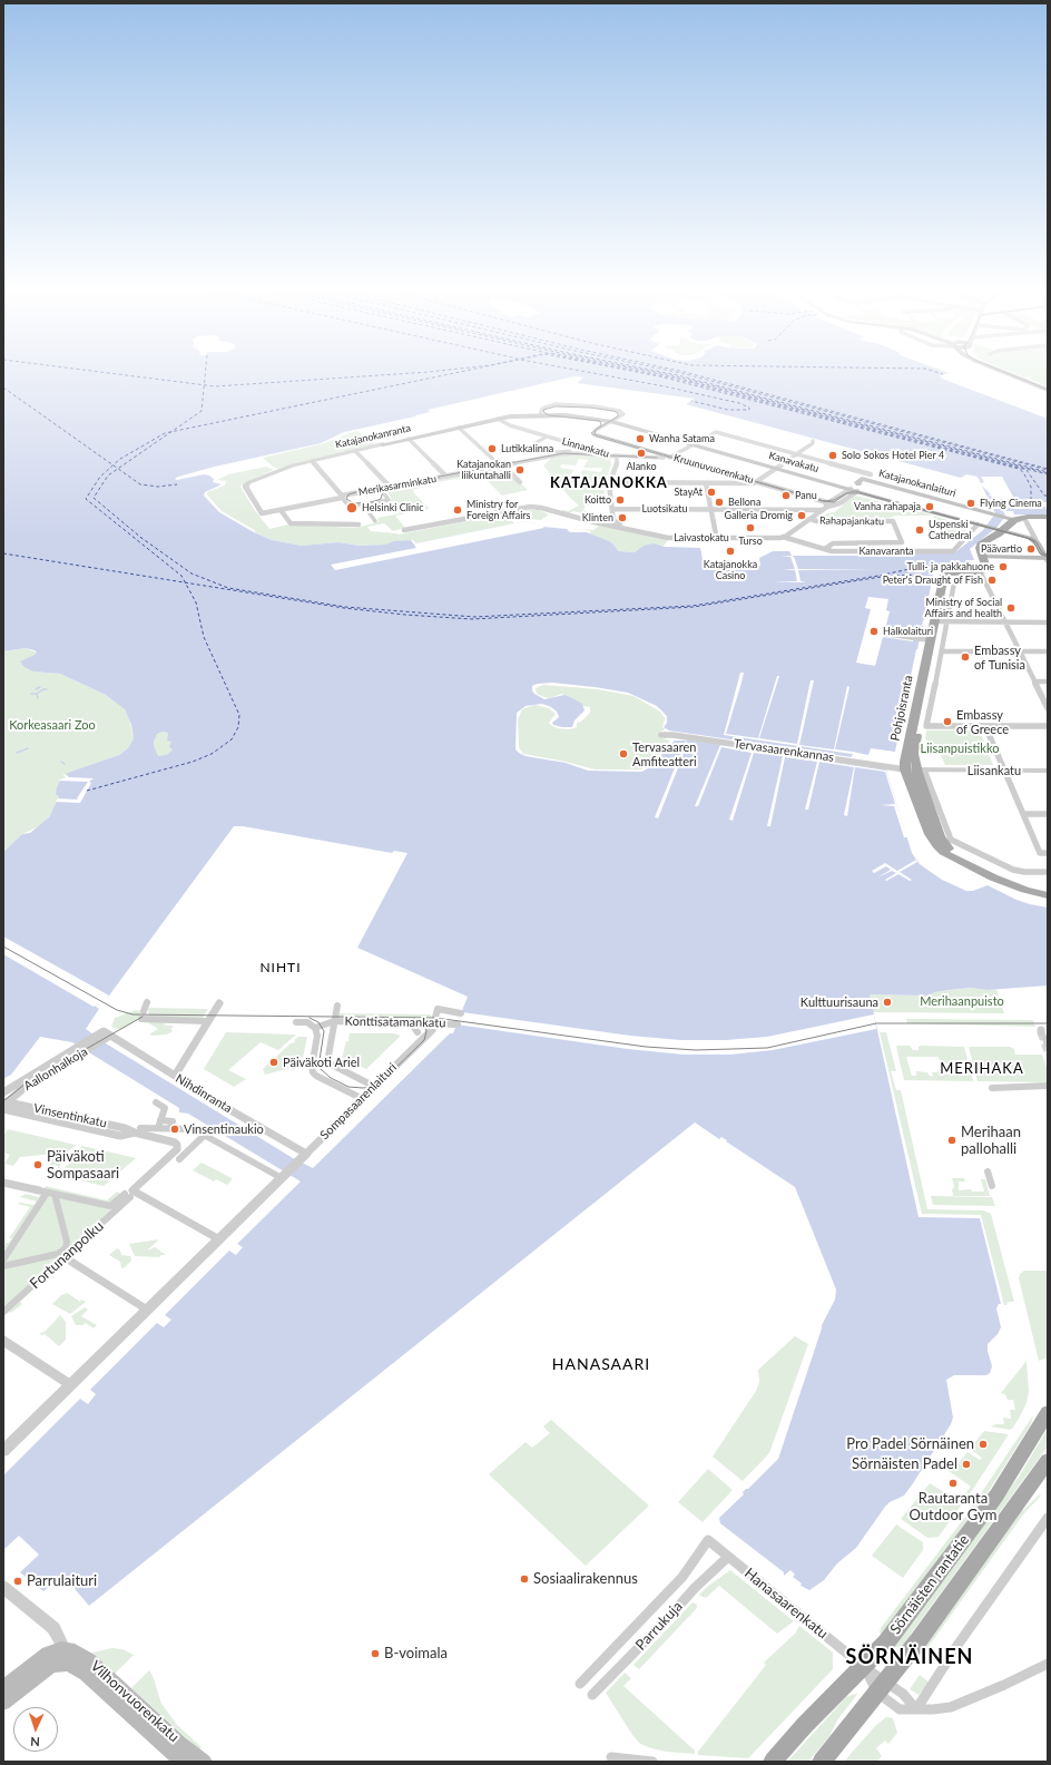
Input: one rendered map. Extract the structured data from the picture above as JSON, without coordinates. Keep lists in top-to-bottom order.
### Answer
{
  "streets": {
    "main road": [
      "Katajanokanranta",
      "Kanavakatu",
      "Katajanokanlaituri",
      "Pohjoisranta",
      "Sörnäisten rantatie",
      "Vilhonvuorenkatu"
    ],
    "street": [
      "Linnankatu",
      "Kruunuvuorenkatu",
      "Merikasarminkatu",
      "Luotsikatu",
      "Rahapajankatu",
      "Laivastokatu",
      "Kanavaranta",
      "Tervasaarenkannas",
      "Liisankatu",
      "Konttisatamankatu",
      "Aallonhalkoja",
      "Nihdinranta",
      "Sompasaarenlaituri",
      "Vinsentinkatu",
      "Fortunanpolku",
      "Hanasaarenkatu",
      "Parrukuja"
    ]
  },
  "crossings": [
    ["Katajanokanranta", "Linnankatu"],
    ["Katajanokanranta", "Kanavakatu"],
    ["Katajanokanranta", "Merikasarminkatu"],
    ["Linnankatu", "Kruunuvuorenkatu"],
    ["Linnankatu", "Merikasarminkatu"],
    ["Kanavakatu", "Kruunuvuorenkatu"],
    ["Kanavakatu", "Katajanokanlaituri"],
    ["Kanavakatu", "Kanavaranta"],
    ["Kruunuvuorenkatu", "Luotsikatu"],
    ["Luotsikatu", "Laivastokatu"],
    ["Rahapajankatu", "Kanavaranta"],
    ["Laivastokatu", "Kanavaranta"],
    ["Pohjoisranta", "Tervasaarenkannas"],
    ["Pohjoisranta", "Liisankatu"],
    ["Tervasaarenkannas", "Liisankatu"],
    ["Konttisatamankatu", "Sompasaarenlaituri"],
    ["Aallonhalkoja", "Nihdinranta"],
    ["Aallonhalkoja", "Vinsentinkatu"],
    ["Nihdinranta", "Sompasaarenlaituri"],
    ["Sörnäisten rantatie", "Hanasaarenkatu"],
    ["Hanasaarenkatu", "Parrukuja"]
  ],
  "districts": [
    "KATAJANOKKA",
    "NIHTI",
    "MERIHAKA",
    "HANASAARI",
    "SÖRNÄINEN"
  ],
  "parks": ["Korkeasaari Zoo", "Liisanpuistikko", "Merihaanpuisto"],
  "places": [
    "Wanha Satama",
    "Lutikkalinna",
    "Alanko",
    "Solo Sokos Hotel Pier 4",
    "Katajanokan liikuntahalli",
    "StayAt",
    "Panu",
    "Koitto",
    "Bellona",
    "Flying Cinema",
    "Vanha rahapaja",
    "Helsinki Clinic",
    "Ministry for Foreign Affairs",
    "Galleria Dromig",
    "Klinten",
    "Turso",
    "Uspenski Cathedral",
    "Päävartio",
    "Katajanokka Casino",
    "Tulli- ja pakkahuone",
    "Peter's Draught of Fish",
    "Ministry of Social Affairs and health",
    "Halkolaituri",
    "Embassy of Tunisia",
    "Embassy of Greece",
    "Tervasaaren Amfiteatteri",
    "Kulttuurisauna",
    "Päiväkoti Ariel",
    "Vinsentinaukio",
    "Merihaan pallohalli",
    "Päiväkoti Sompasaari",
    "Pro Padel Sörnäinen",
    "Sörnäisten Padel",
    "Rautaranta Outdoor Gym",
    "Sosiaalirakennus",
    "Parrulaituri",
    "B-voimala"
  ],
  "north": "bottom"
}
